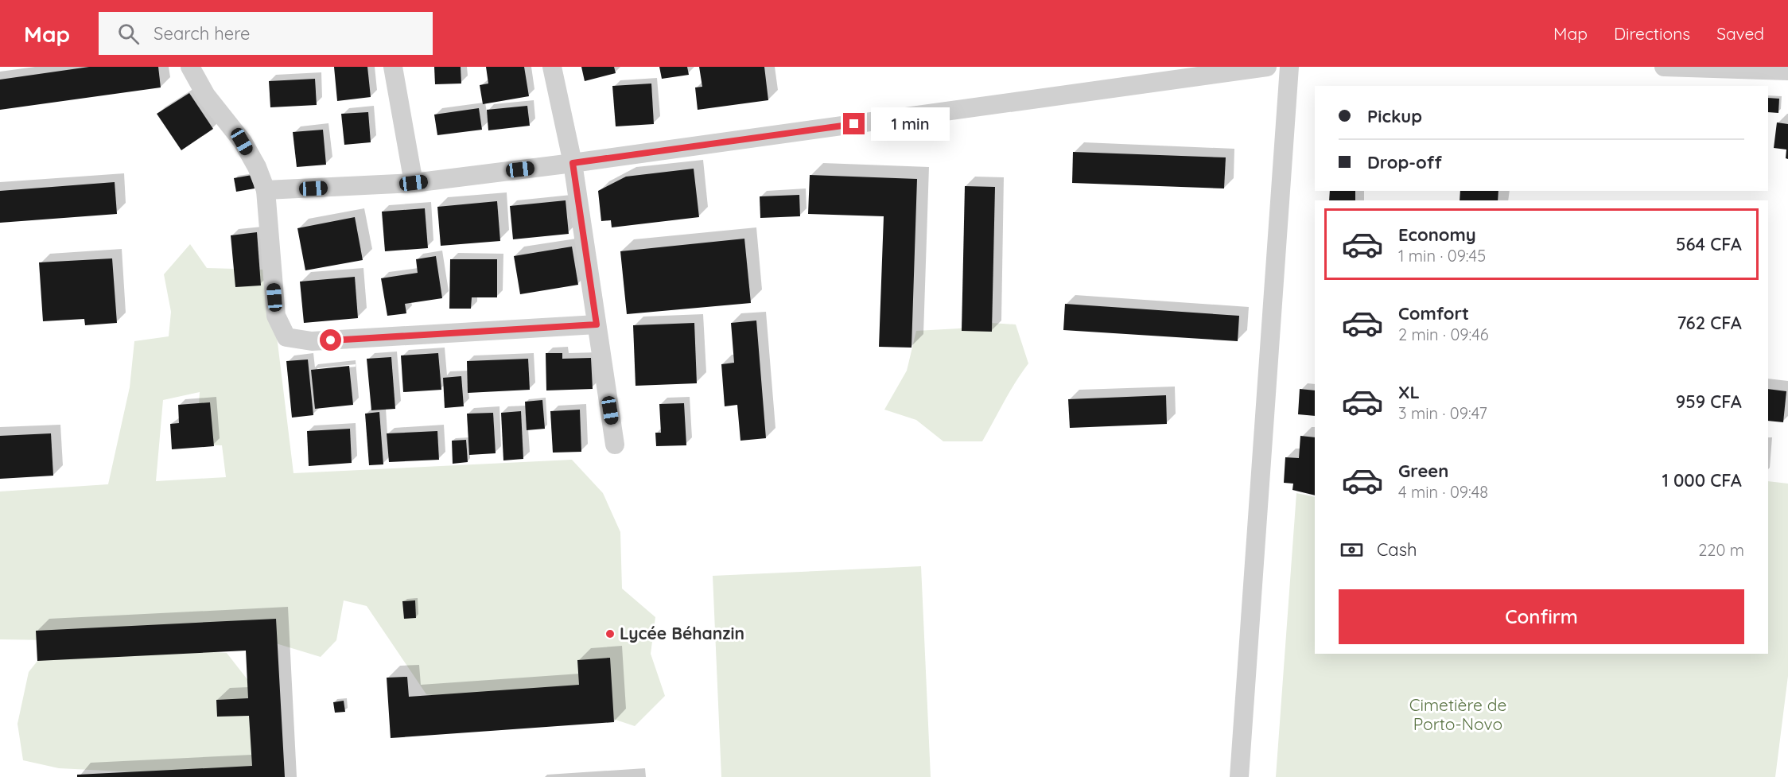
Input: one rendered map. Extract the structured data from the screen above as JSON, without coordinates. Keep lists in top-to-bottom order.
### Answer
{
  "parks": ["Cimetière de Porto-Novo"],
  "places": ["Lycée Béhanzin"],
  "page": {
    "header": "Map",
    "search": "Search here",
    "nav": ["Map", "Directions", "Saved"],
    "banner": ["Pickup", "Drop-off"],
    "bubble": "1 min",
    "list": [
      {
        "name": "Economy",
        "note": "1 min · 09:45",
        "value": "564 CFA"
      },
      {
        "name": "Comfort",
        "note": "2 min · 09:46",
        "value": "762 CFA"
      },
      {
        "name": "XL",
        "note": "3 min · 09:47",
        "value": "959 CFA"
      },
      {
        "name": "Green",
        "note": "4 min · 09:48",
        "value": "1 000 CFA"
      }
    ],
    "pay": ["Cash", "220 m"],
    "buttons": "Confirm"
  }
}
